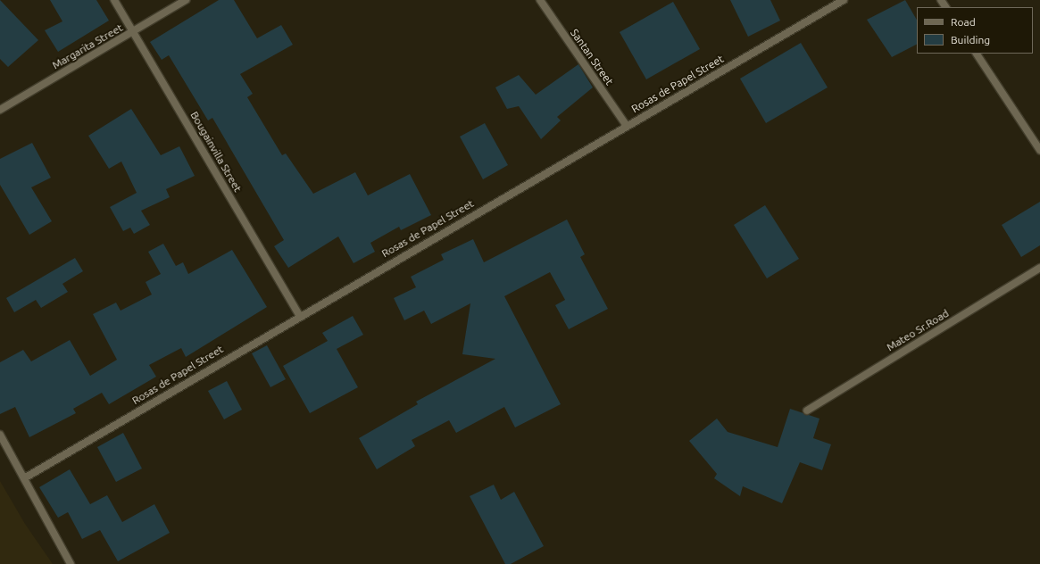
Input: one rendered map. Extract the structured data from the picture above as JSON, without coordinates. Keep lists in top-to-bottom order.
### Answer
{
  "streets": {
    "street": [
      "Margarita Street",
      "Santan Street",
      "Rosas de Papel Street",
      "Bougainvilla Street",
      "Mateo Sr.Road"
    ]
  },
  "crossings": [
    ["Margarita Street", "Bougainvilla Street"],
    ["Santan Street", "Rosas de Papel Street"],
    ["Rosas de Papel Street", "Bougainvilla Street"]
  ],
  "legend": ["Road", "Building"]
}
